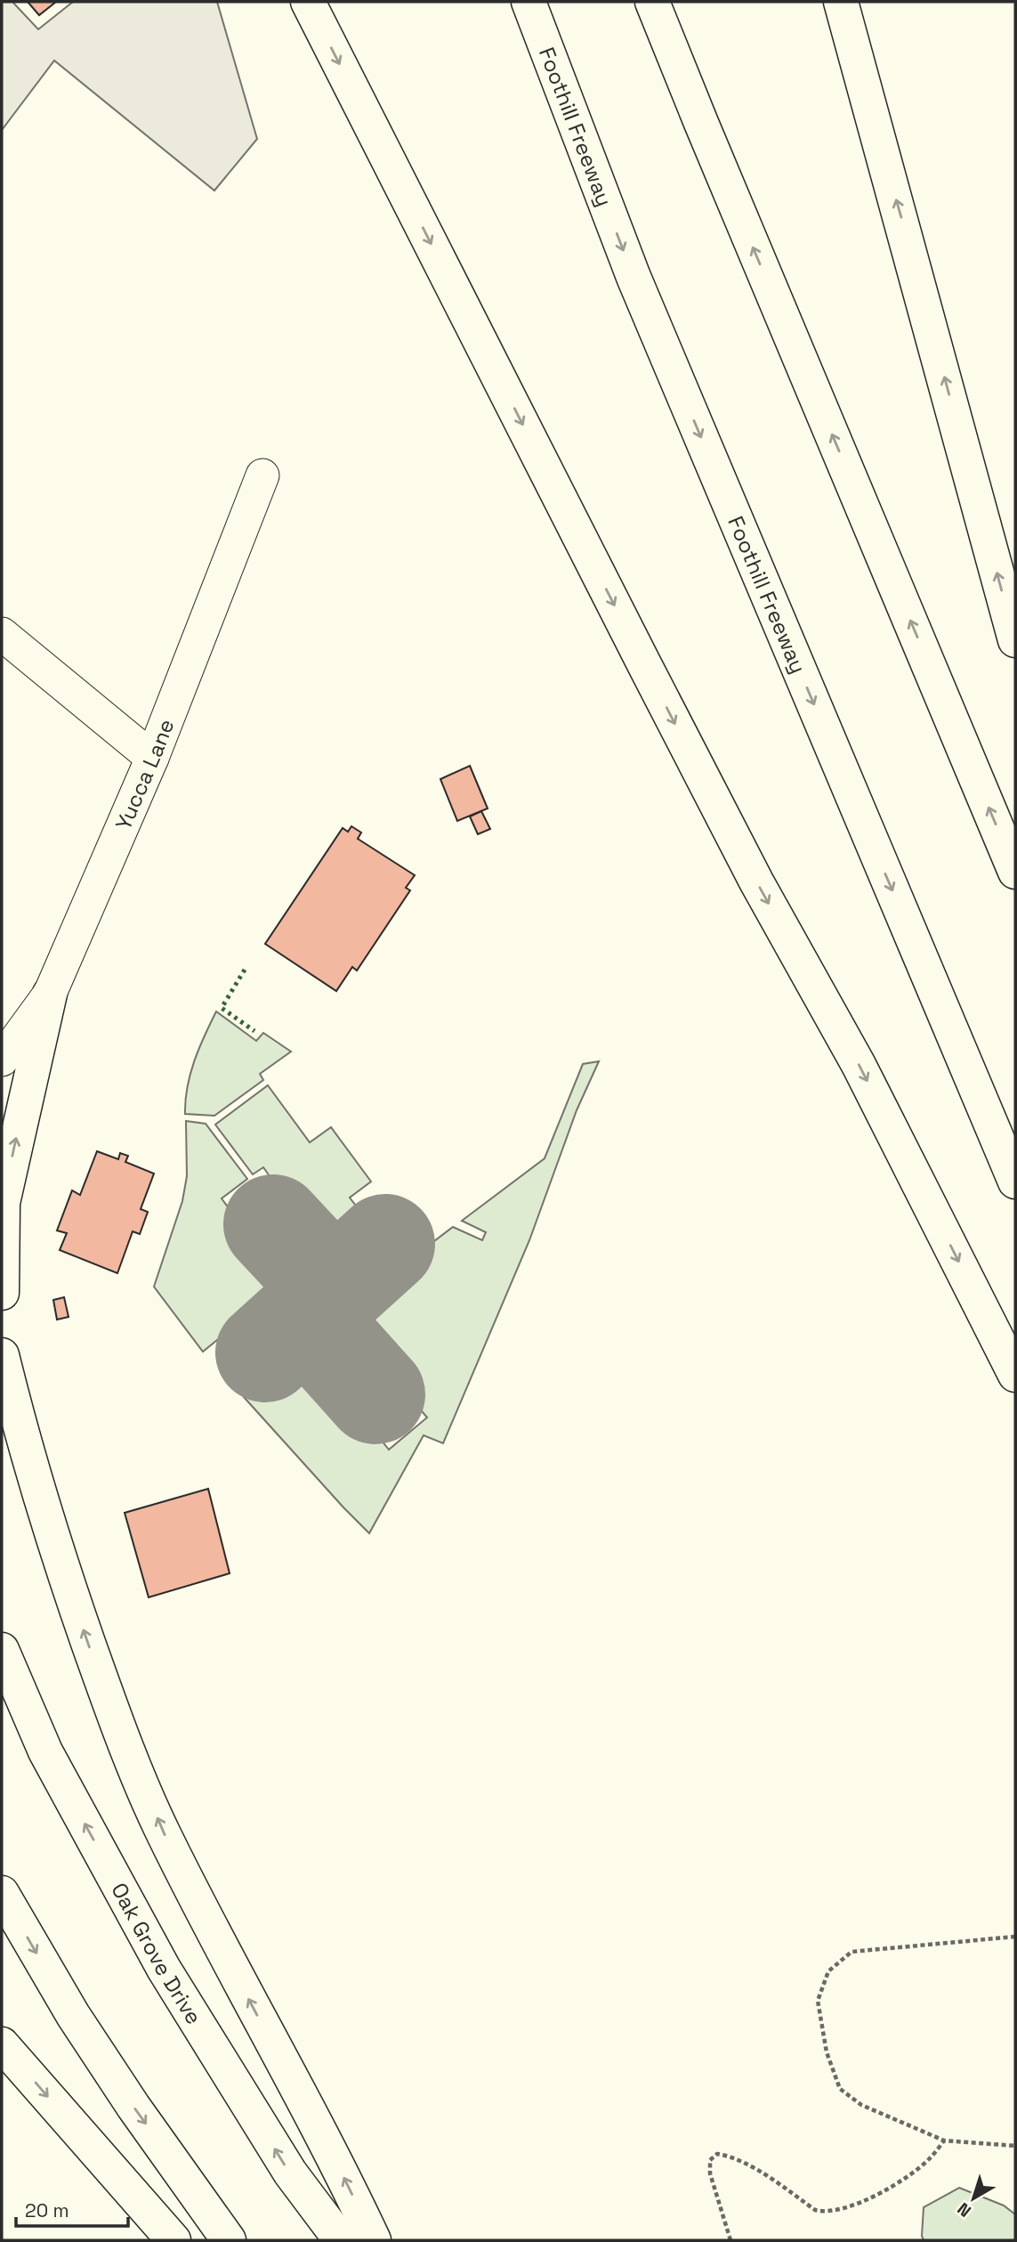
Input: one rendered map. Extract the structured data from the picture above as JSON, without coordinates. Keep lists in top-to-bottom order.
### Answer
{
  "streets": {
    "main road": ["Foothill Freeway", "Oak Grove Drive"],
    "street": ["Yucca Lane"]
  },
  "scale_bar": "20 m",
  "north": "bottom left"
}
